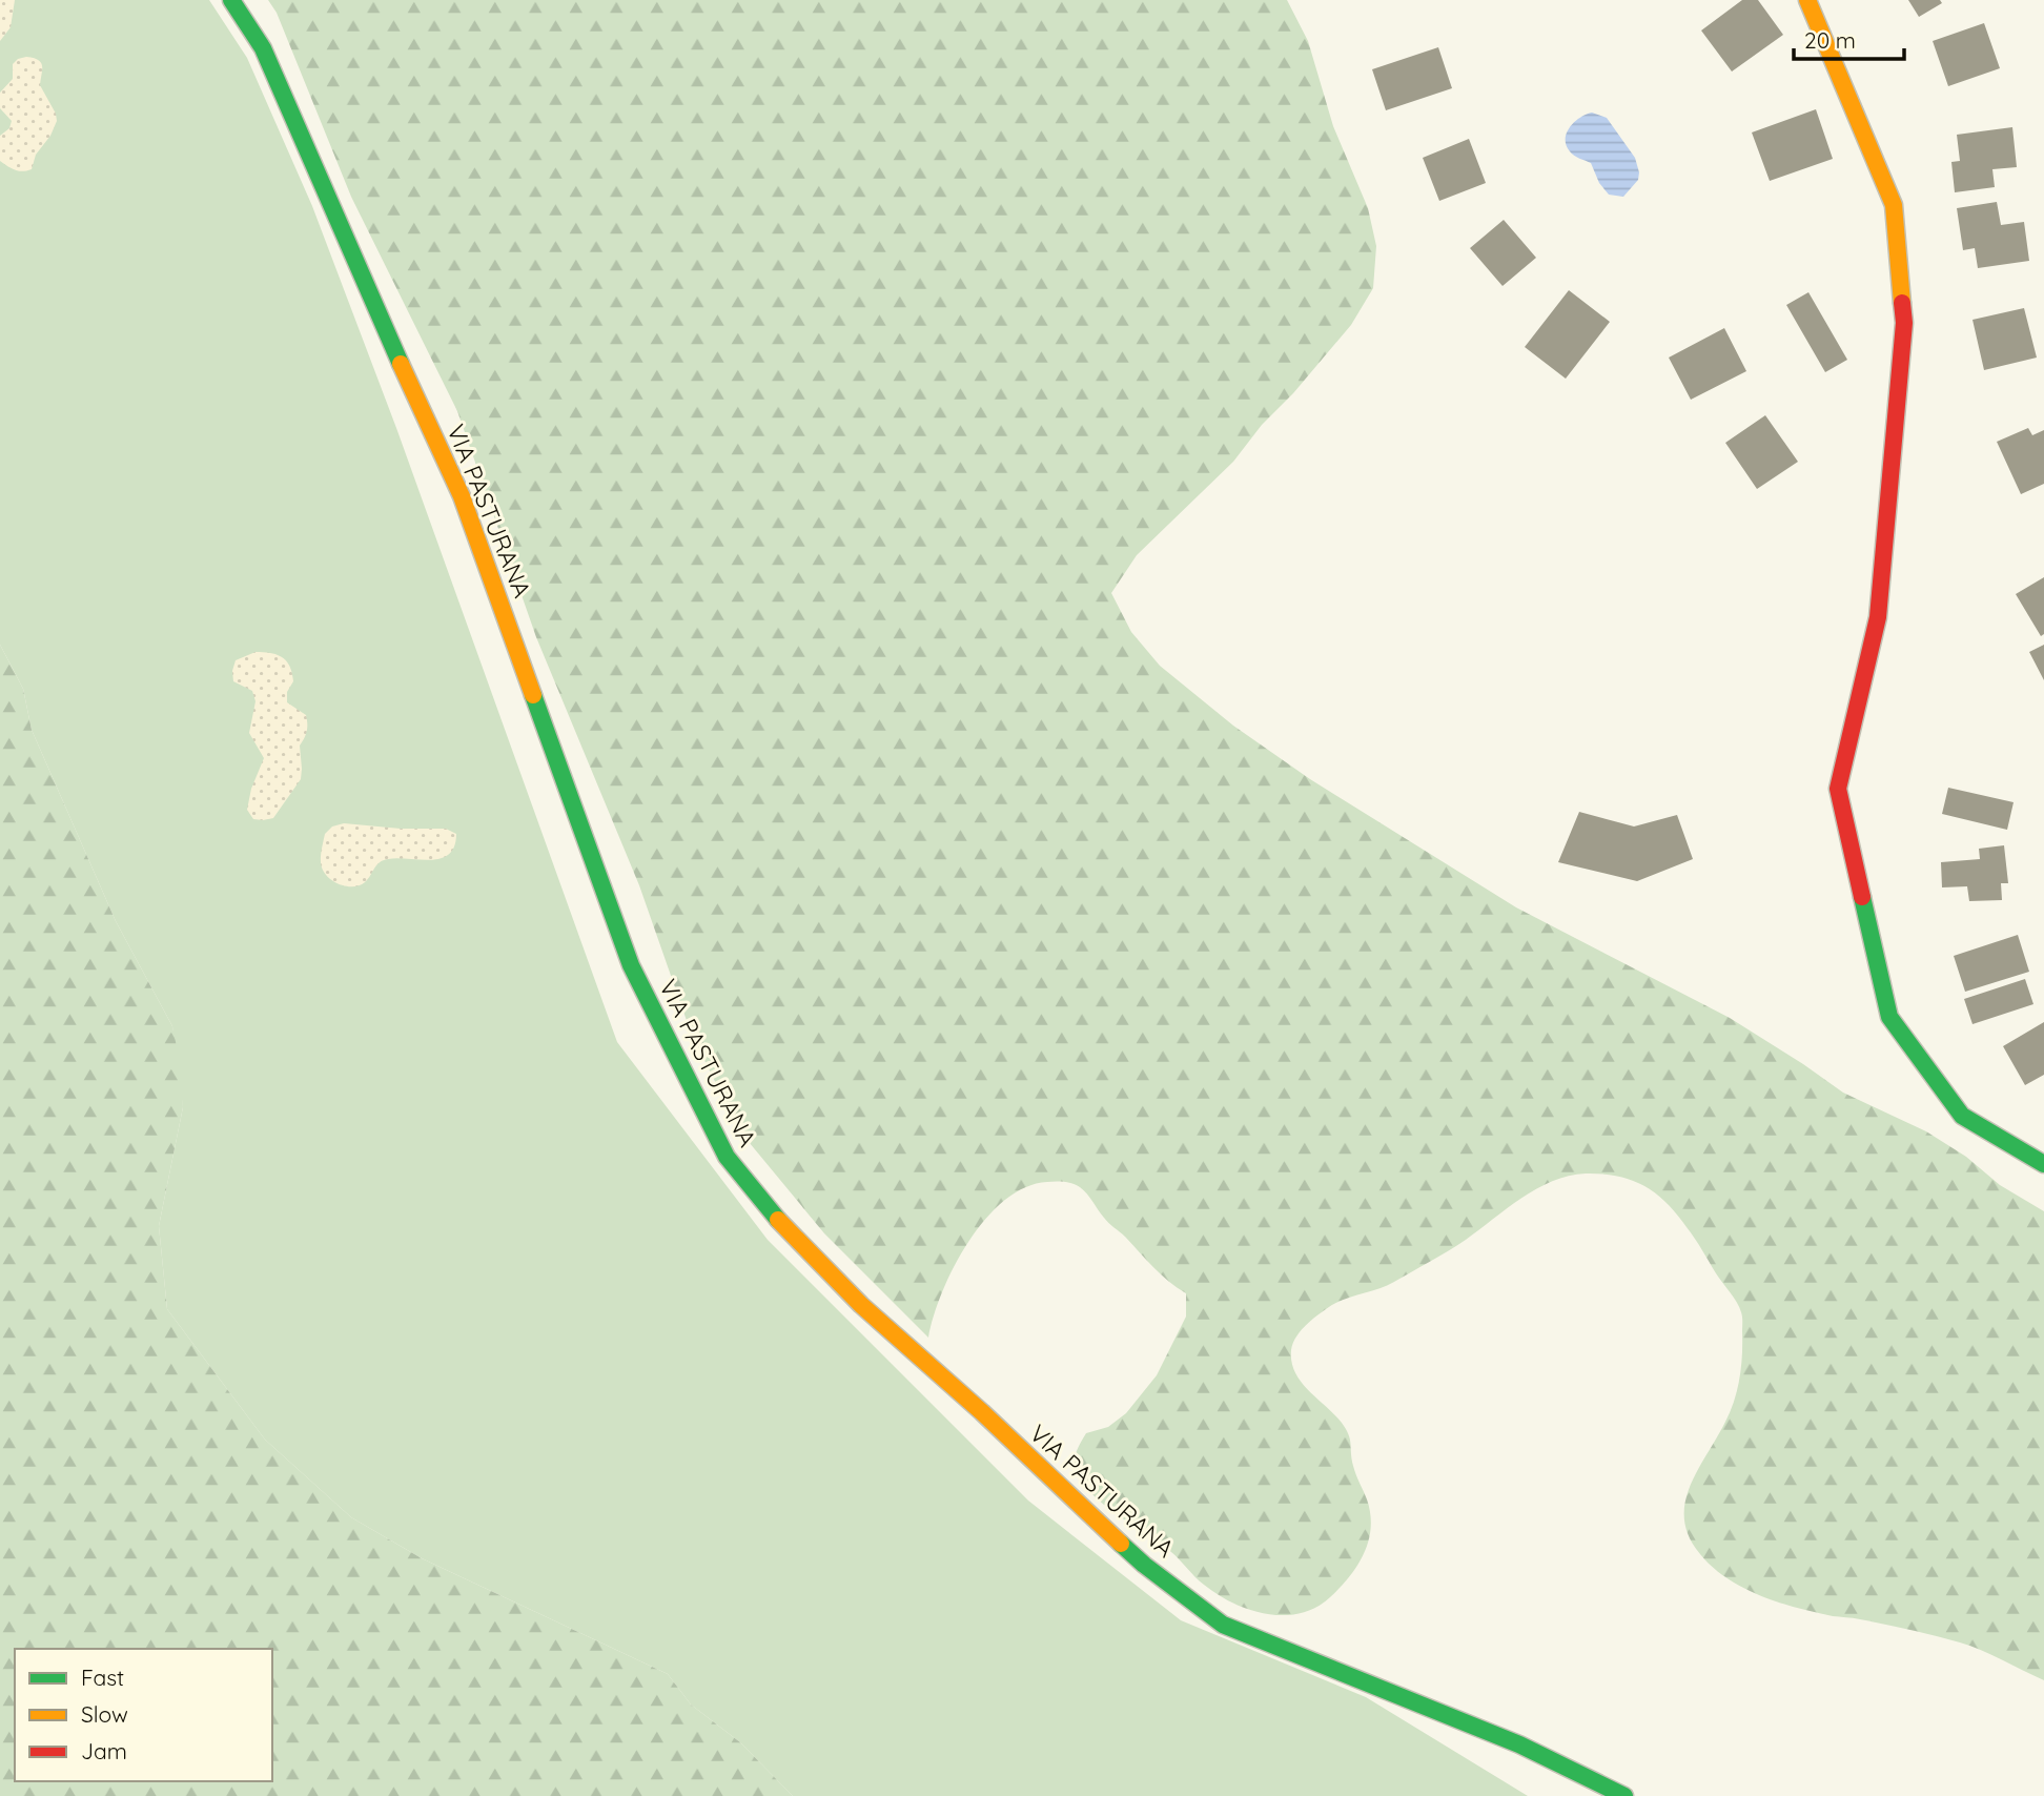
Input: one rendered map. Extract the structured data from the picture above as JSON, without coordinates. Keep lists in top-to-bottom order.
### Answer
{
  "streets": {
    "street": ["VIA PASTURANA"]
  },
  "legend": ["Fast", "Slow", "Jam"],
  "scale_bar": "20 m"
}
